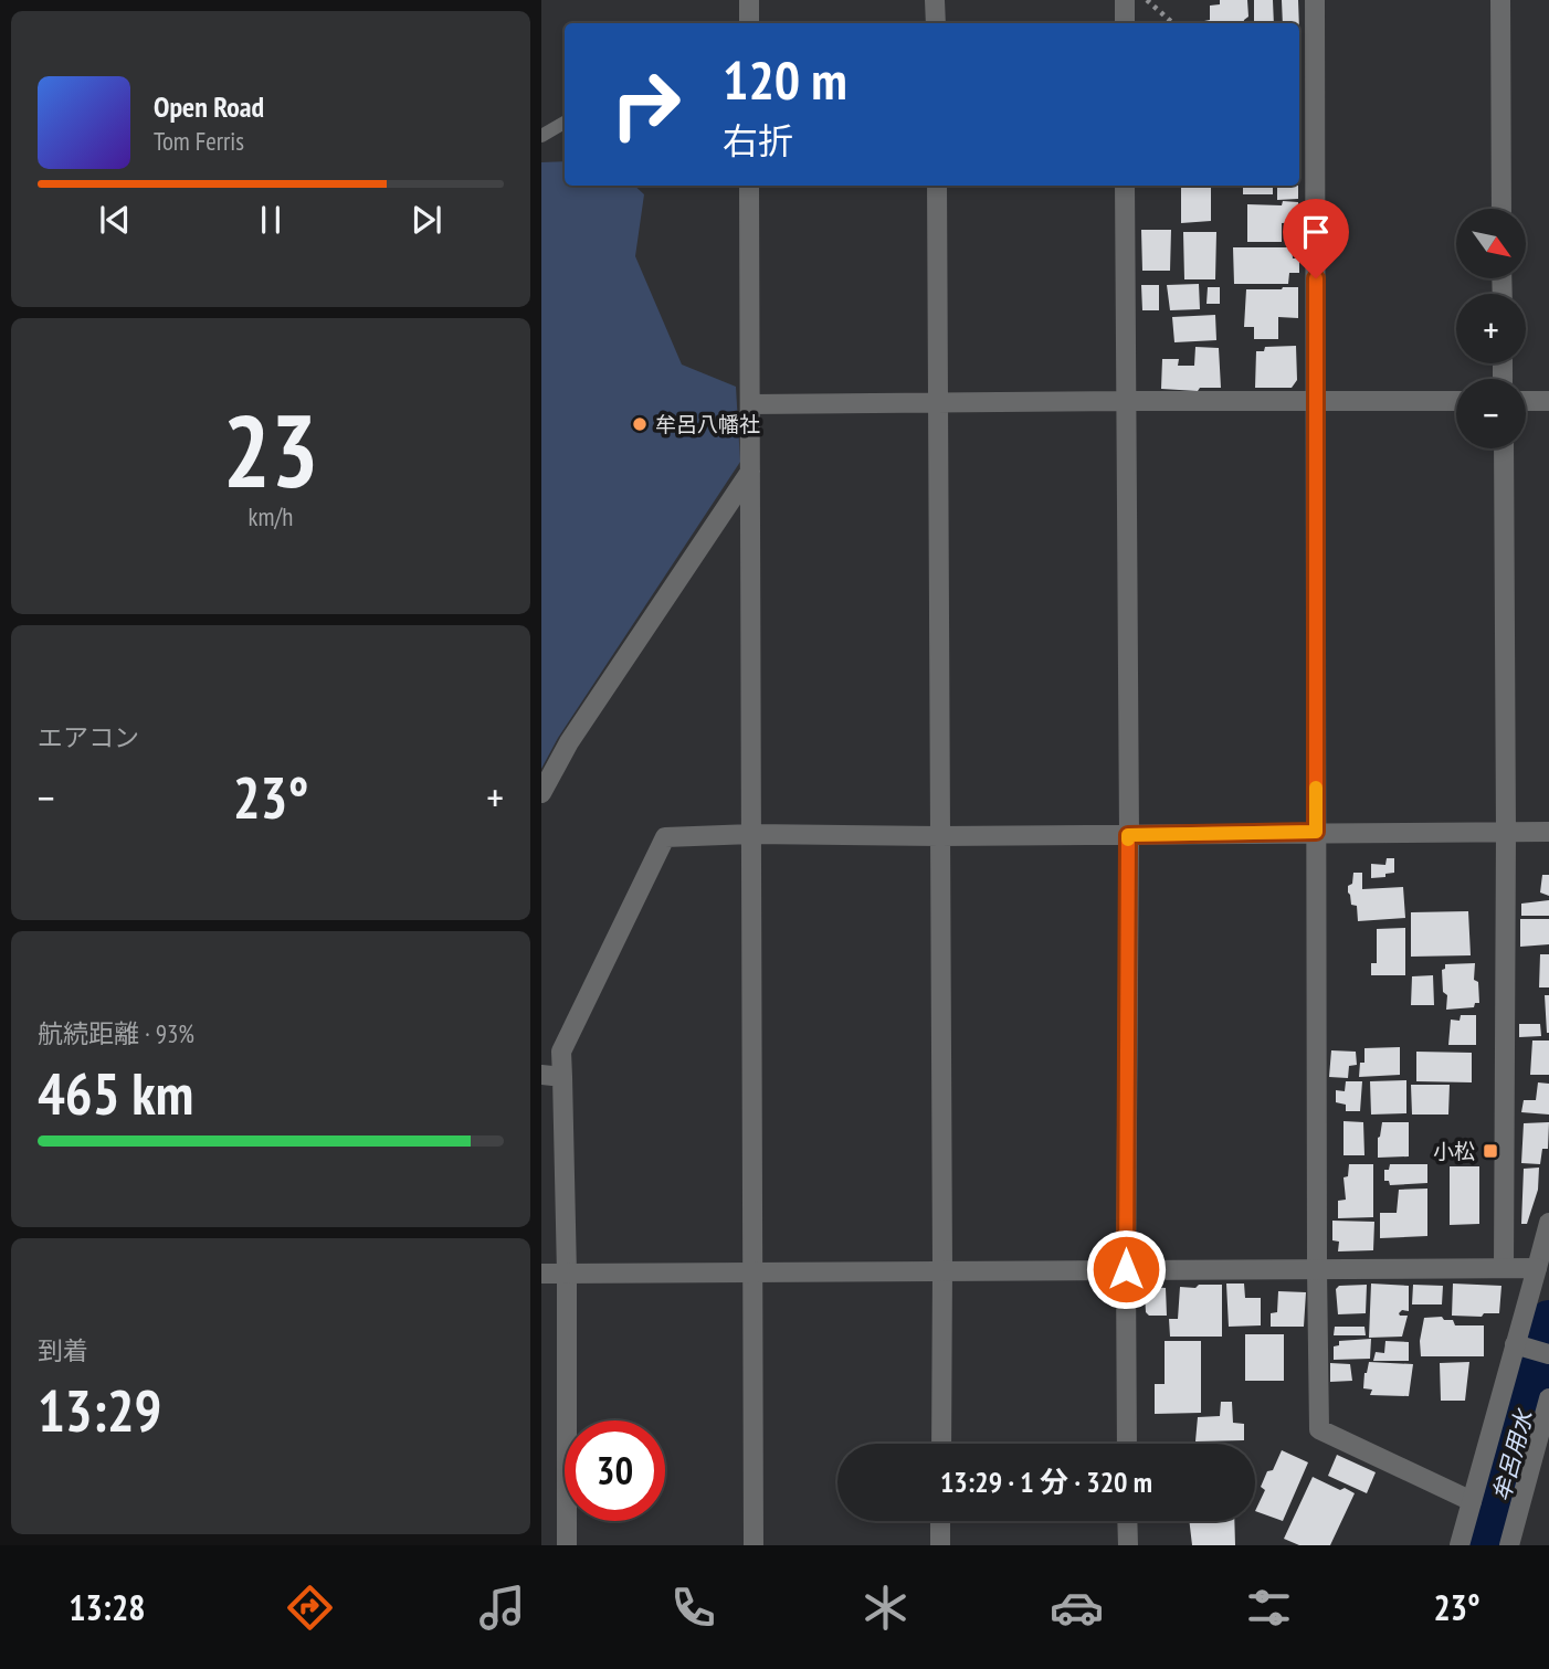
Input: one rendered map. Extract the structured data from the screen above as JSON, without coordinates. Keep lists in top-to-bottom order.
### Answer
{
  "water": ["牟呂用水"],
  "places": {
    "other": ["牟呂八幡社"],
    "transit": ["小松"]
  },
  "north": "bottom right",
  "page": {
    "turn": ["120 m", "右折"],
    "song": ["Open Road", "Tom Ferris"],
    "map_buttons": ["+", "−"],
    "tile": [
      ["23", "km/h"],
      "エアコン",
      ["航続距離 · 93%", "465 km"],
      ["到着", "13:29"]
    ],
    "heat": ["−", "23°", "+"],
    "limit": "30",
    "trip": "13:29 · 1 分 · 320 m",
    "tabs": ["13:28", "23°"]
  }
}
